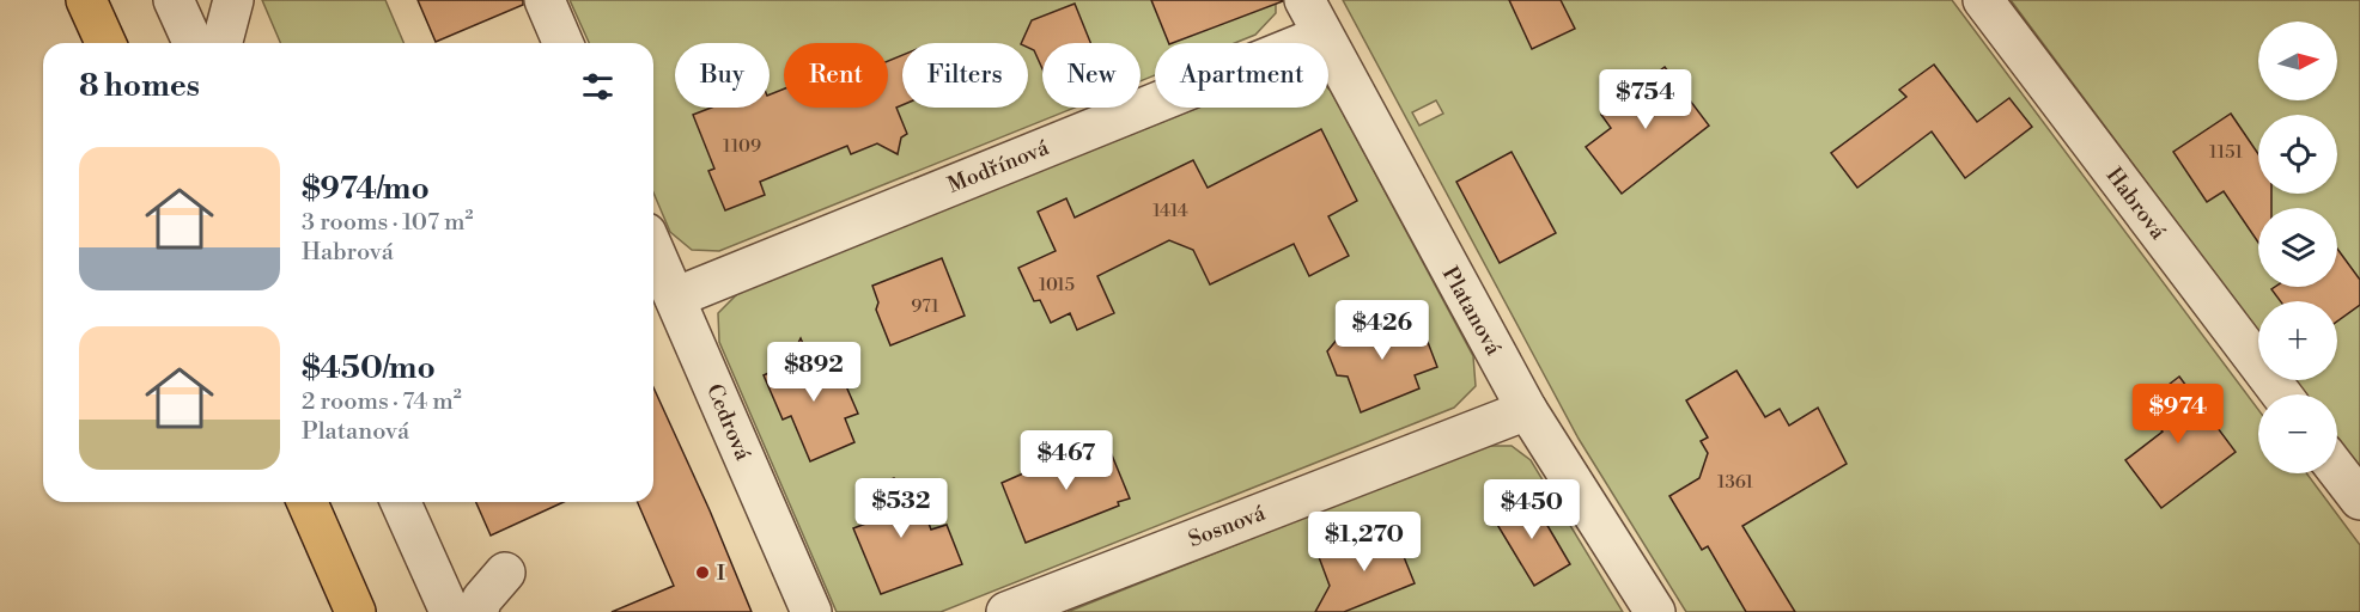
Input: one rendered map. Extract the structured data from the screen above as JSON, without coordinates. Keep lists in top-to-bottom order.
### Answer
{
  "streets": {
    "street": [
      "Modřínová",
      "Habrová",
      "Platanová",
      "Cedrová",
      "Sosnová"
    ]
  },
  "crossings": [
    ["Modřínová", "Platanová"],
    ["Modřínová", "Cedrová"],
    ["Platanová", "Sosnová"]
  ],
  "places": ["I"],
  "house_numbers": [
    "1109",
    "1151",
    "1414",
    "1015",
    "971",
    "1361"
  ],
  "north": "right",
  "page": {
    "map_buttons": ["+", "−"],
    "chip": [
      "Buy",
      "Rent",
      "Filters",
      "New",
      "Apartment"
    ],
    "heading": "8 homes",
    "price": [
      "$754",
      "$426",
      "$892",
      "$974",
      "$467",
      "$532",
      "$450",
      "$1,270"
    ],
    "list": [
      {
        "name": "$974/mo",
        "note": "3 rooms · 107 m² · Habrová"
      },
      {
        "name": "$450/mo",
        "note": "2 rooms · 74 m² · Platanová"
      }
    ]
  }
}
